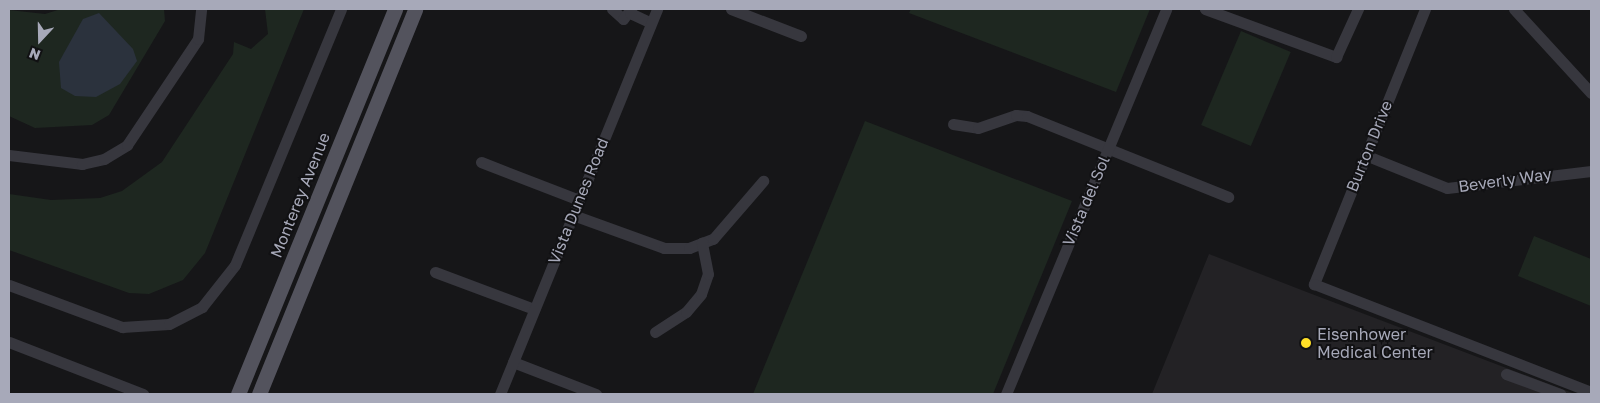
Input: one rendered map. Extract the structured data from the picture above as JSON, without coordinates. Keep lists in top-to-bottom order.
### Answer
{
  "streets": {
    "main road": ["Monterey Avenue"],
    "street": [
      "Burton Drive",
      "Beverly Way",
      "Vista Dunes Road",
      "Vista del Sol"
    ]
  },
  "crossings": [
    ["Burton Drive", "Beverly Way"]
  ],
  "places": ["Eisenhower Medical Center"],
  "north": "bottom"
}
